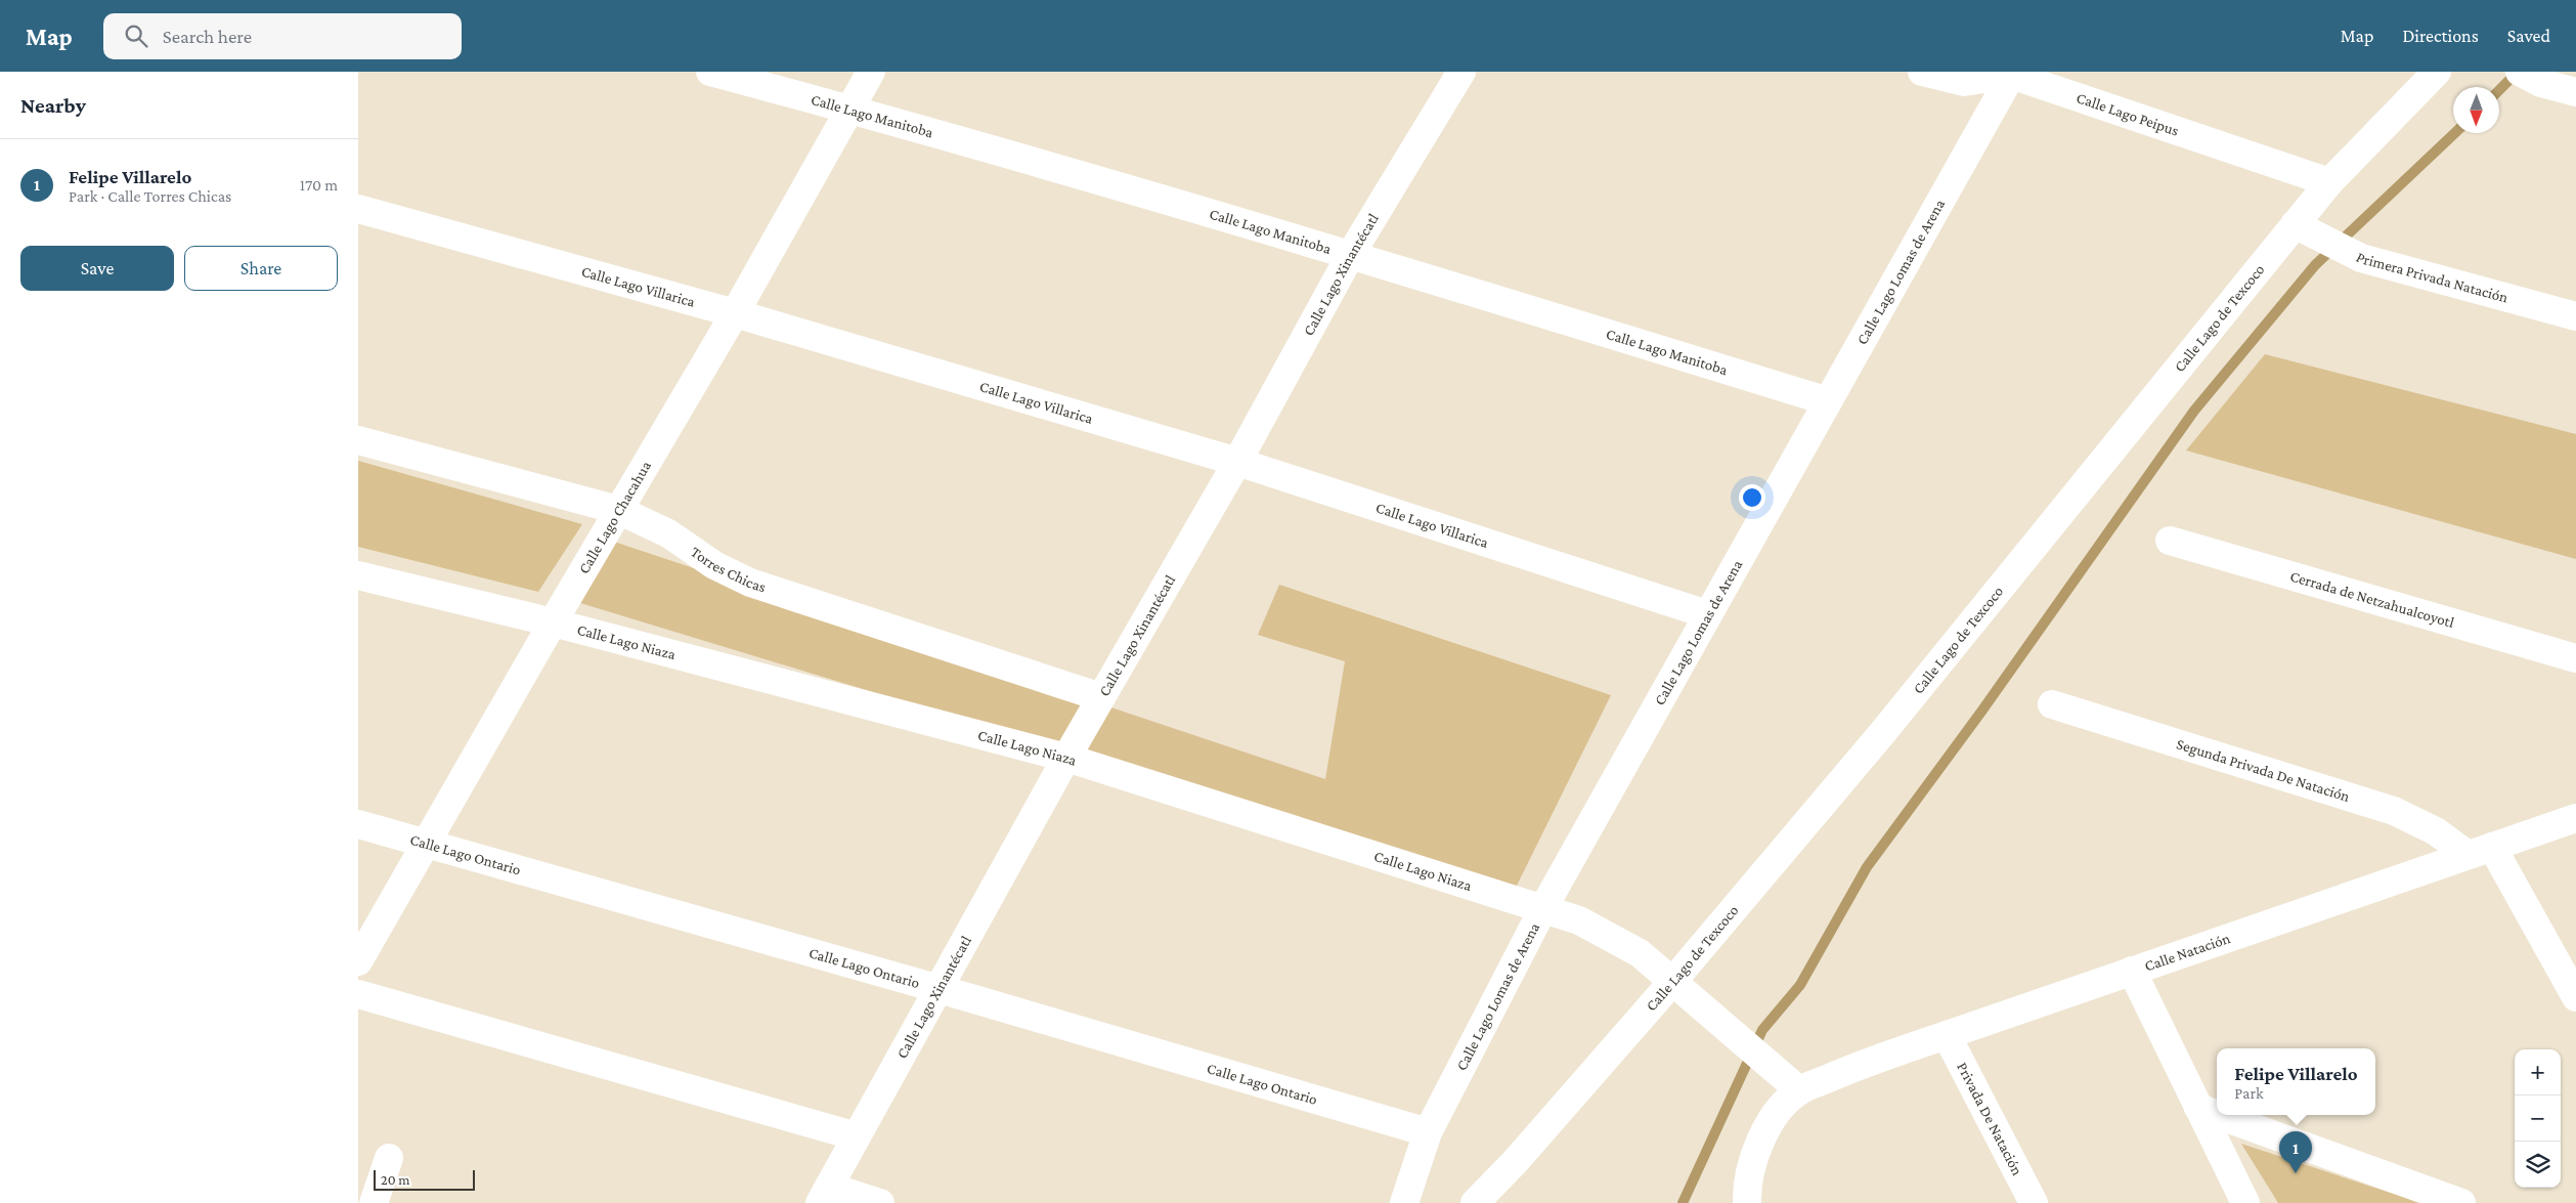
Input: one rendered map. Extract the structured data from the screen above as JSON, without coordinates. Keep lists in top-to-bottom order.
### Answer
{
  "streets": {
    "street": [
      "Calle Lago Peipus",
      "Calle Lago Manitoba",
      "Calle Lago Lomas de Arena",
      "Calle Lago Xinantécatl",
      "Primera Privada Natación",
      "Calle Lago Villarica",
      "Calle Lago de Texcoco",
      "Calle Lago Chacahua",
      "Torres Chicas",
      "Cerrada de Netzahualcoyotl",
      "Calle Lago Niaza",
      "Segunda Privada De Natación",
      "Calle Lago Ontario",
      "Calle Natación",
      "Privada De Natación"
    ]
  },
  "crossings": [
    ["Calle Lago Peipus", "Calle Lago Lomas de Arena"],
    ["Calle Lago Peipus", "Calle Lago de Texcoco"],
    ["Calle Lago Manitoba", "Calle Lago Lomas de Arena"],
    ["Calle Lago Manitoba", "Calle Lago Xinantécatl"],
    ["Calle Lago Manitoba", "Calle Lago Chacahua"],
    ["Calle Lago Lomas de Arena", "Calle Lago Villarica"],
    ["Calle Lago Lomas de Arena", "Calle Lago Niaza"],
    ["Calle Lago Lomas de Arena", "Calle Lago Ontario"],
    ["Calle Lago Xinantécatl", "Calle Lago Villarica"],
    ["Calle Lago Xinantécatl", "Torres Chicas"],
    ["Calle Lago Xinantécatl", "Calle Lago Niaza"],
    ["Calle Lago Xinantécatl", "Calle Lago Ontario"],
    ["Primera Privada Natación", "Calle Lago de Texcoco"],
    ["Calle Lago Villarica", "Calle Lago Chacahua"],
    ["Calle Lago de Texcoco", "Calle Lago Niaza"],
    ["Calle Lago Chacahua", "Torres Chicas"],
    ["Calle Lago Chacahua", "Calle Lago Niaza"],
    ["Calle Lago Chacahua", "Calle Lago Ontario"],
    ["Calle Lago Niaza", "Calle Natación"],
    ["Segunda Privada De Natación", "Calle Natación"],
    ["Calle Natación", "Privada De Natación"]
  ],
  "scale_bar": "20 m",
  "north": "bottom",
  "page": {
    "header": "Map",
    "search": "Search here",
    "nav": ["Map", "Directions", "Saved"],
    "heading": "Nearby",
    "list": [
      {
        "mark": "1",
        "name": "Felipe Villarelo",
        "note": "Park · Calle Torres Chicas",
        "value": "170 m"
      }
    ],
    "buttons": ["Save", "Share"],
    "popup": ["Felipe Villarelo", "Park"],
    "map_buttons": ["+", "−"],
    "pins": "1",
    "scale": "20 m"
  }
}
